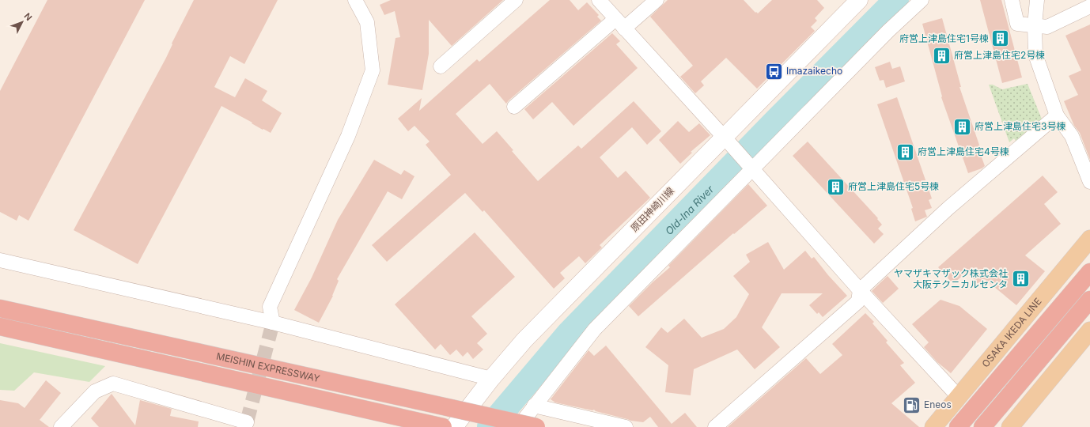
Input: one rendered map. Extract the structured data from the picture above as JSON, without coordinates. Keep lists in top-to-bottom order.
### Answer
{
  "streets": {
    "highway": ["MEISHIN EXPRESSWAY"],
    "main road": ["OSAKA IKEDA LINE"],
    "street": ["原田神崎川線"]
  },
  "water": ["Old-Ina River"],
  "places": {
    "building": [
      "府営上津島住宅1号棟",
      "府営上津島住宅2号棟",
      "府営上津島住宅3号棟",
      "府営上津島住宅4号棟",
      "府営上津島住宅5号棟",
      "ヤマザキマザック株式会社 大阪テクニカルセンタ"
    ],
    "bus stop": ["Imazaikecho"],
    "fuel station": ["Eneos"]
  },
  "north": "top right"
}
